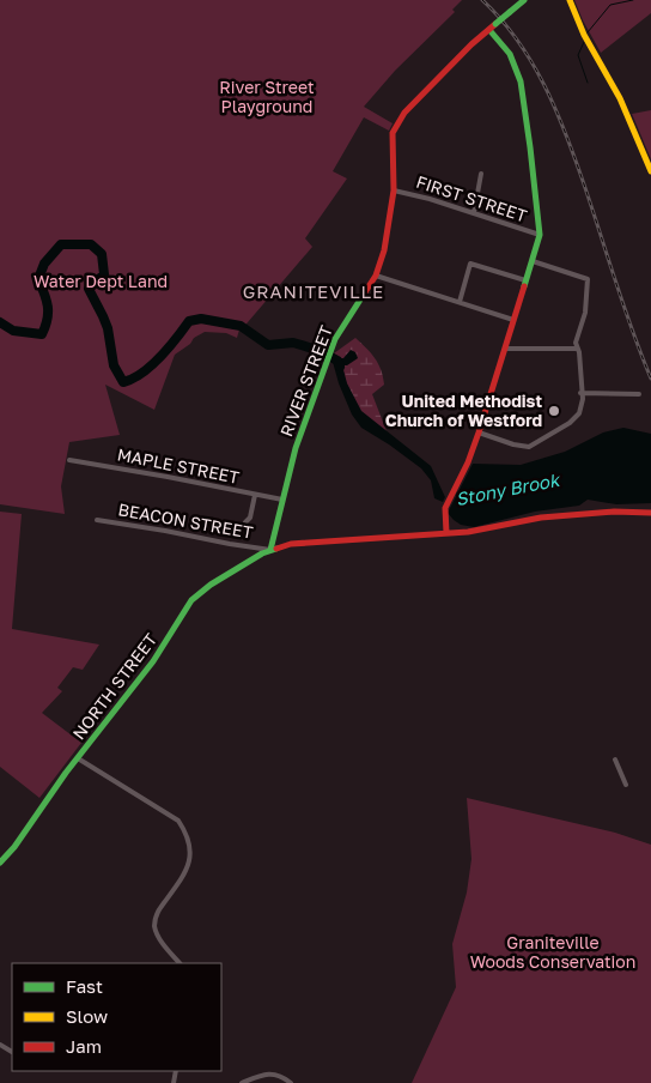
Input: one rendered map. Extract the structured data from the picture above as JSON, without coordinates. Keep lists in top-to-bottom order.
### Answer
{
  "streets": {
    "main road": ["RIVER STREET", "NORTH STREET"],
    "street": ["FIRST STREET", "MAPLE STREET", "BEACON STREET"]
  },
  "crossings": [
    ["FIRST STREET", "RIVER STREET"],
    ["RIVER STREET", "MAPLE STREET"],
    ["RIVER STREET", "BEACON STREET"],
    ["RIVER STREET", "NORTH STREET"],
    ["BEACON STREET", "NORTH STREET"]
  ],
  "districts": ["GRANITEVILLE"],
  "water": ["Stony Brook"],
  "parks": ["River Street Playground", "Water Dept Land", "Graniteville Woods Conservation"],
  "places": ["United Methodist Church of Westford"],
  "legend": ["Fast", "Slow", "Jam"]
}
